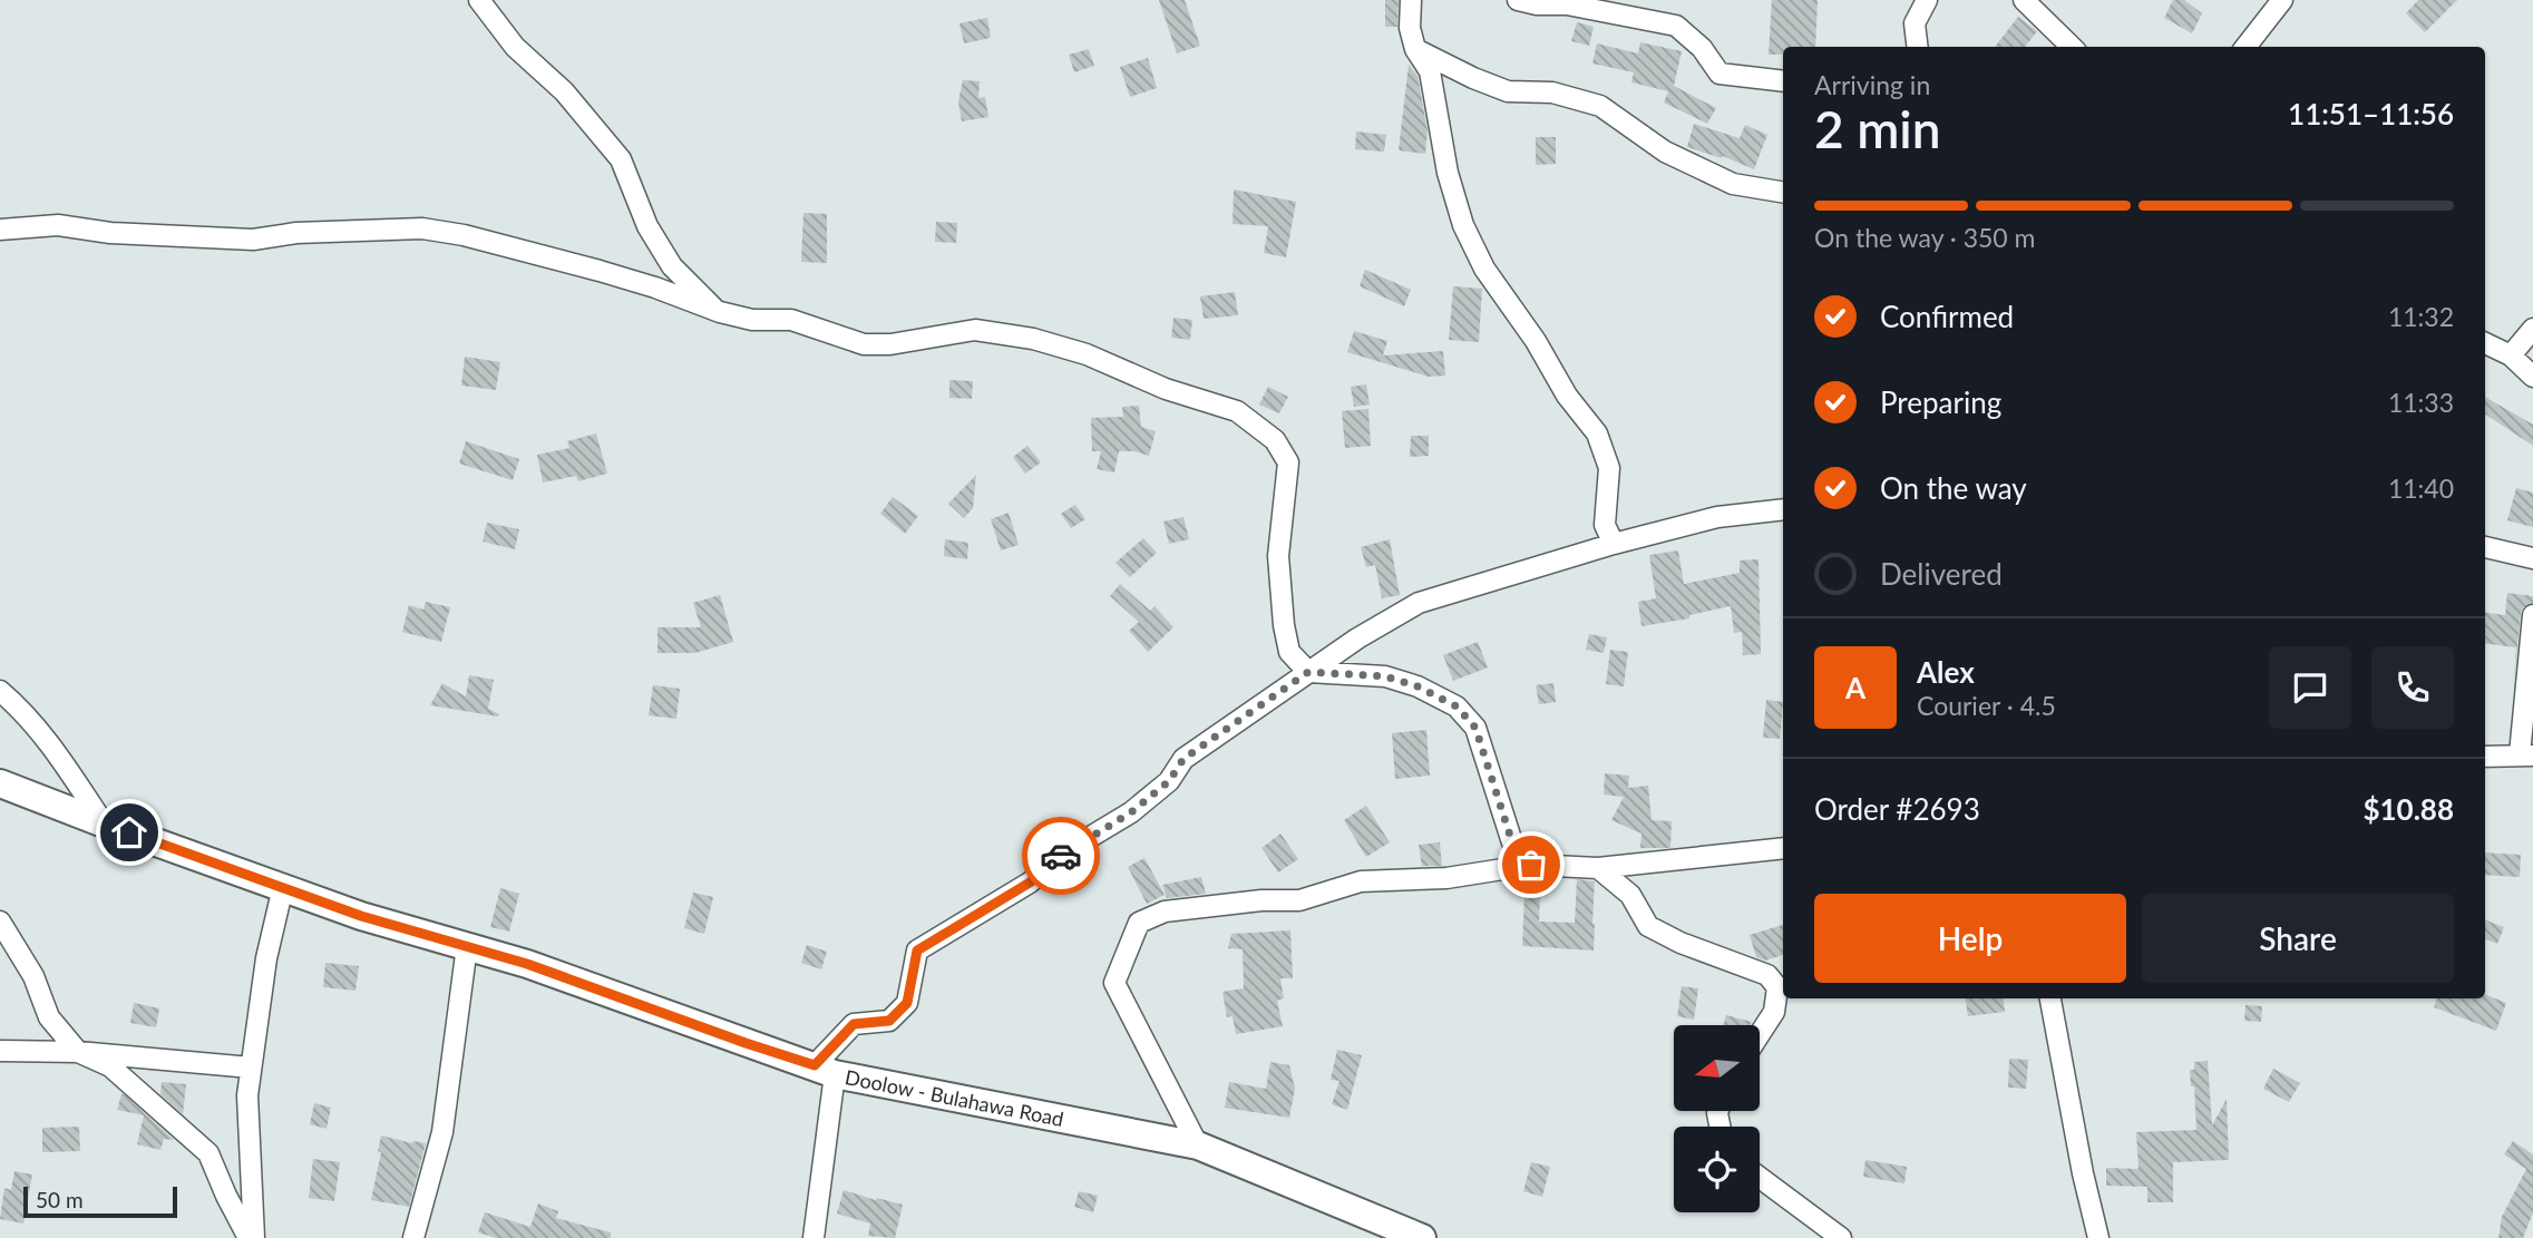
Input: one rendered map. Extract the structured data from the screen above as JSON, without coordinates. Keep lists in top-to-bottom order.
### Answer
{
  "streets": {
    "main road": ["Doolow - Bulahawa Road"]
  },
  "scale_bar": "50 m",
  "north": "left",
  "page": {
    "heading": ["2 min", "Arriving in", "11:51–11:56"],
    "panel": [
      "Alex",
      "Courier · 4.5",
      "Order #2693",
      "$10.88"
    ],
    "bar": "On the way · 350 m",
    "list": [
      ["Confirmed", "11:32"],
      ["Preparing", "11:33"],
      ["On the way", "11:40"],
      "Delivered"
    ],
    "round": "A",
    "buttons": ["Help", "Share"],
    "scale": "50 m"
  }
}
